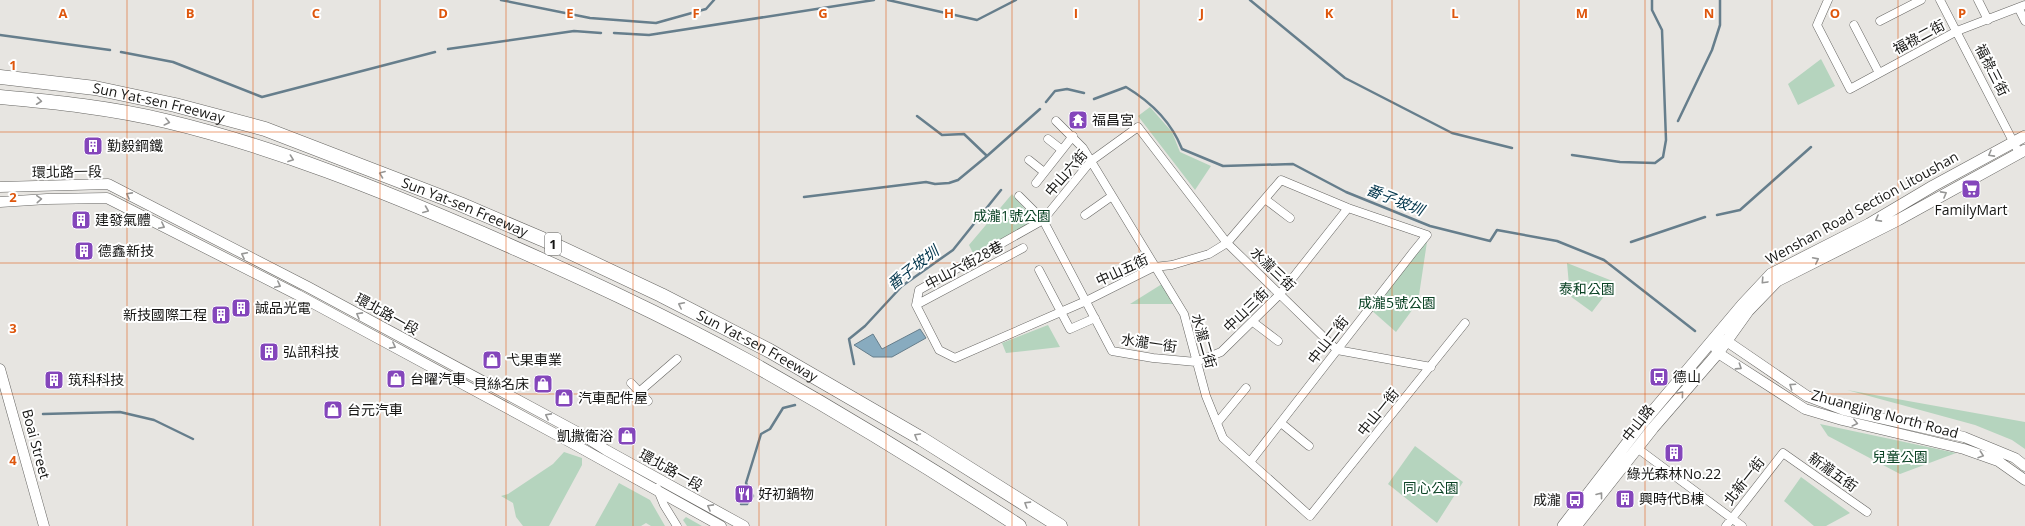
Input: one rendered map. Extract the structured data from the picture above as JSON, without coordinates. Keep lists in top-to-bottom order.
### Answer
{
  "streets": {
    "highway": ["Sun Yat-sen Freeway", "1"],
    "main road": ["Wenshan Road Section Litoushan", "中山路"],
    "street": [
      "福祿二街",
      "福祿三街",
      "環北路一段",
      "中山六街",
      "中山六街28巷",
      "水瀧三街",
      "中山五街",
      "中山三街",
      "中山二街",
      "水瀧二街",
      "水瀧一街",
      "中山一街",
      "Zhuangjing North Road",
      "Boai Street",
      "新瀧五街",
      "北新一街"
    ]
  },
  "crossings": [
    ["福祿二街", "福祿三街"],
    ["福祿三街", "Wenshan Road Section Litoushan"],
    ["中山六街", "中山六街28巷"],
    ["中山六街", "水瀧三街"],
    ["中山六街", "中山五街"],
    ["中山六街", "水瀧二街"],
    ["中山六街", "水瀧一街"],
    ["Wenshan Road Section Litoushan", "Zhuangjing North Road"],
    ["Wenshan Road Section Litoushan", "中山路"],
    ["中山六街28巷", "中山五街"],
    ["水瀧三街", "中山五街"],
    ["水瀧三街", "中山三街"],
    ["水瀧三街", "中山二街"],
    ["中山五街", "中山三街"],
    ["中山五街", "中山二街"],
    ["中山五街", "水瀧二街"],
    ["中山五街", "水瀧一街"],
    ["中山三街", "中山二街"],
    ["中山三街", "水瀧二街"],
    ["中山三街", "水瀧一街"],
    ["中山二街", "水瀧二街"],
    ["水瀧二街", "水瀧一街"],
    ["水瀧二街", "中山一街"],
    ["Zhuangjing North Road", "中山路"],
    ["新瀧五街", "北新一街"]
  ],
  "water": ["番子坡圳"],
  "parks": [
    "成瀧1號公園",
    "泰和公園",
    "成瀧5號公園",
    "兒童公園",
    "同心公園"
  ],
  "places": {
    "temple": ["福昌宮"],
    "building": [
      "勤毅鋼鐵",
      "建發氣體",
      "德鑫新技",
      "誠品光電",
      "新技國際工程",
      "弘訊科技",
      "筑科科技",
      "綠光森林No.22",
      "興時代B棟"
    ],
    "supermarket": ["FamilyMart"],
    "shop": [
      "弋果車業",
      "台曜汽車",
      "貝絲名床",
      "汽車配件屋",
      "台元汽車",
      "凱撒衛浴"
    ],
    "bus stop": ["德山", "成瀧"],
    "restaurant": ["好初鍋物"]
  },
  "grid": {
    "columns": [
      "A",
      "B",
      "C",
      "D",
      "E",
      "F",
      "G",
      "H",
      "I",
      "J",
      "K",
      "L",
      "M",
      "N",
      "O",
      "P"
    ],
    "rows": [
      "1",
      "2",
      "3",
      "4"
    ]
  }
}
